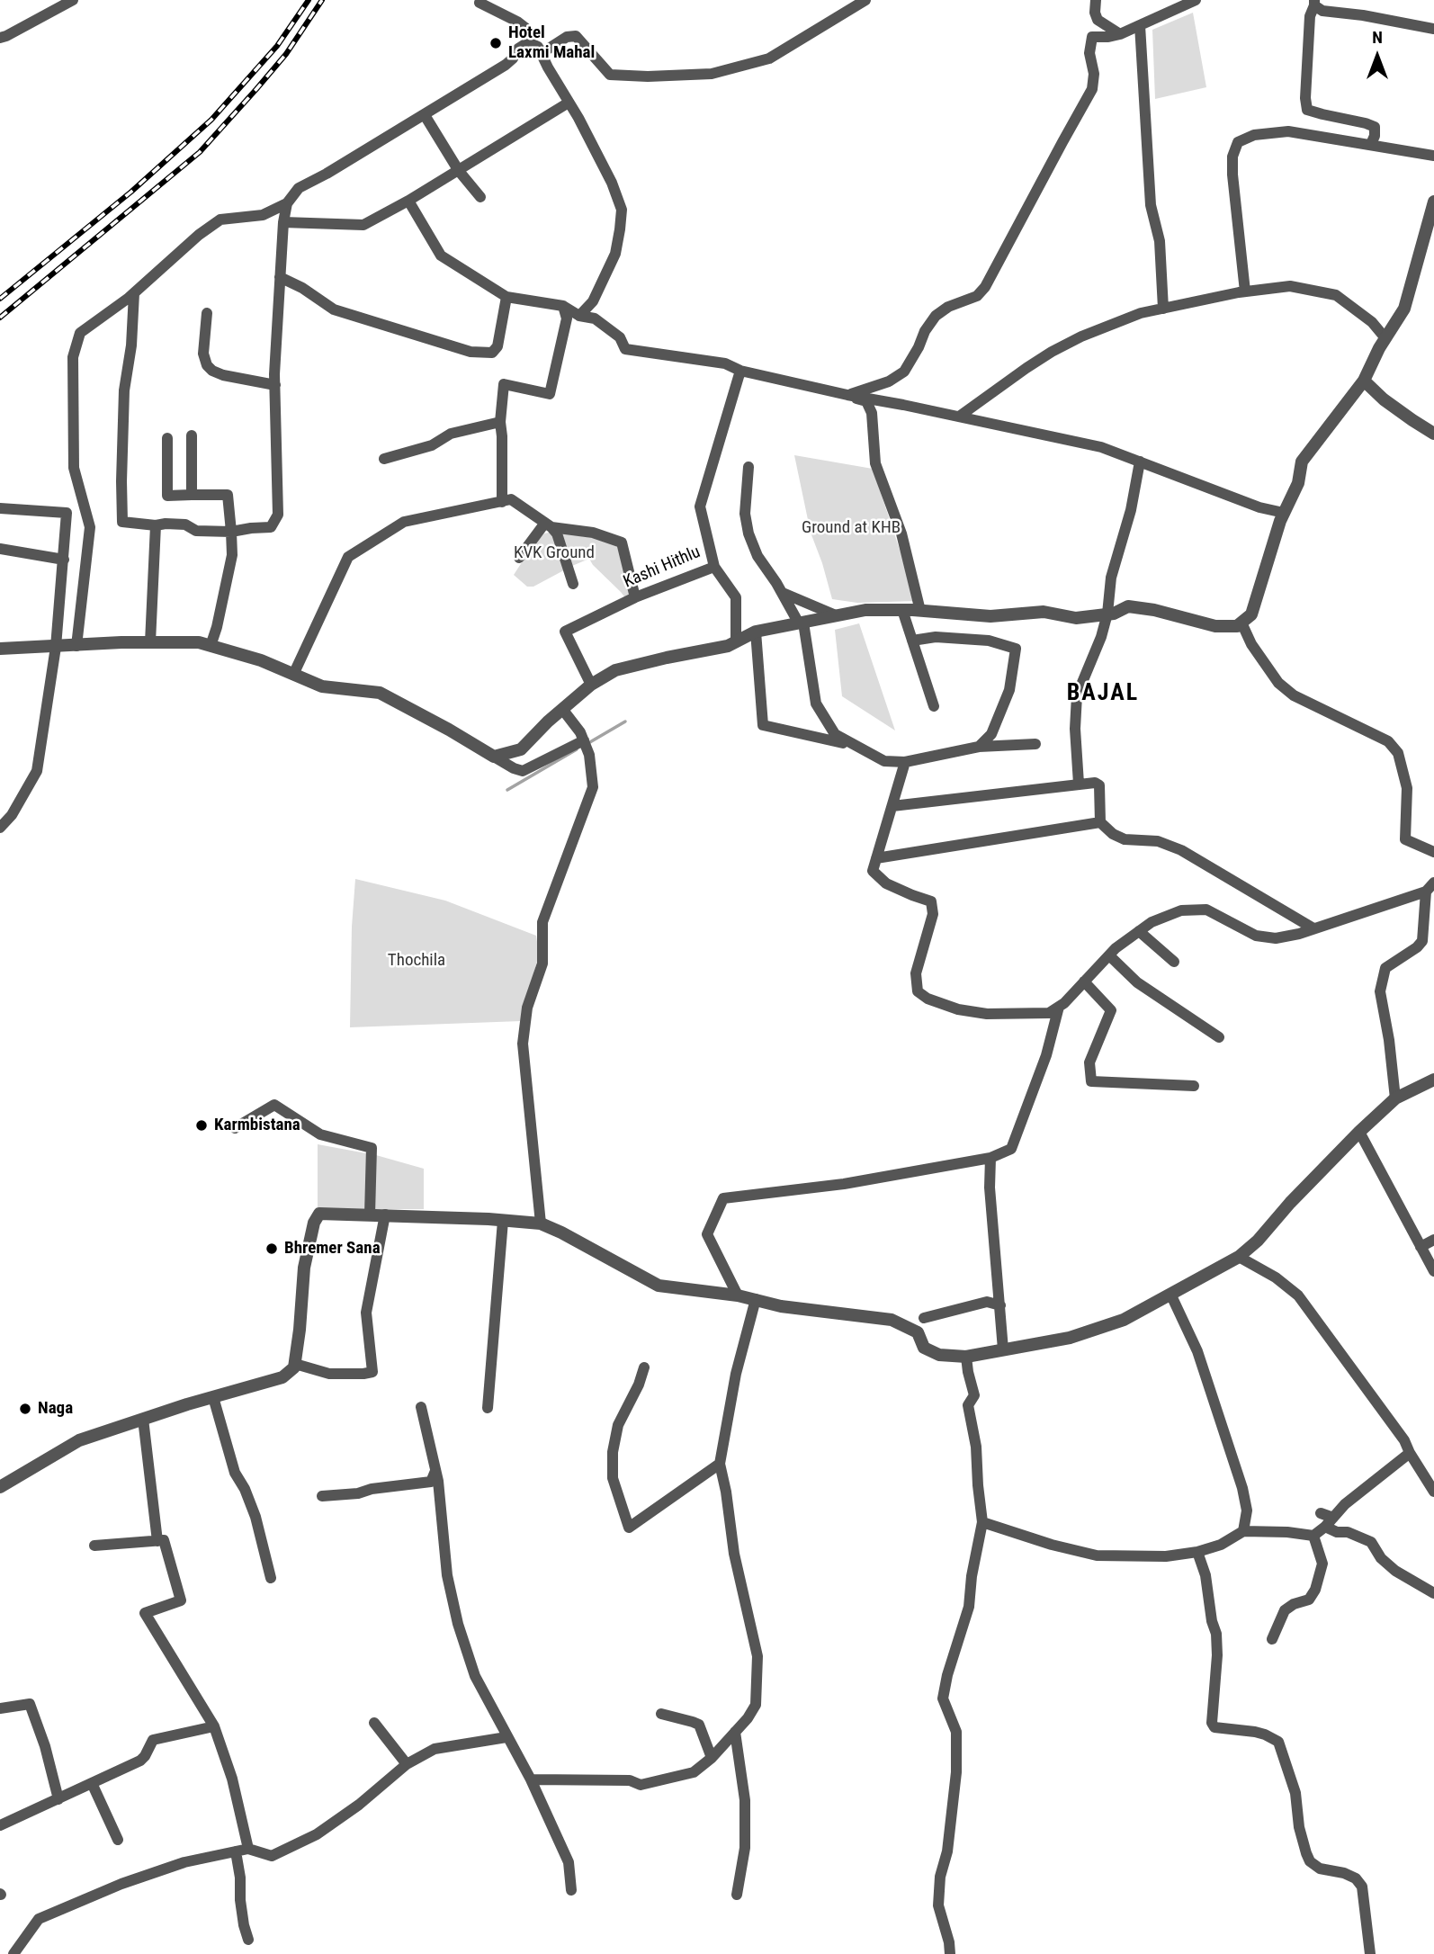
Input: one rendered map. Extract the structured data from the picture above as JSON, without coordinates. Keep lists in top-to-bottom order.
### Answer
{
  "streets": {
    "street": ["Kashi Hithlu"]
  },
  "districts": ["BAJAL"],
  "parks": ["Ground at KHB", "KVK Ground", "Thochila"],
  "places": [
    "Hotel Laxmi Mahal",
    "Karmbistana",
    "Bhremer Sana",
    "Naga"
  ],
  "north": "top"
}
